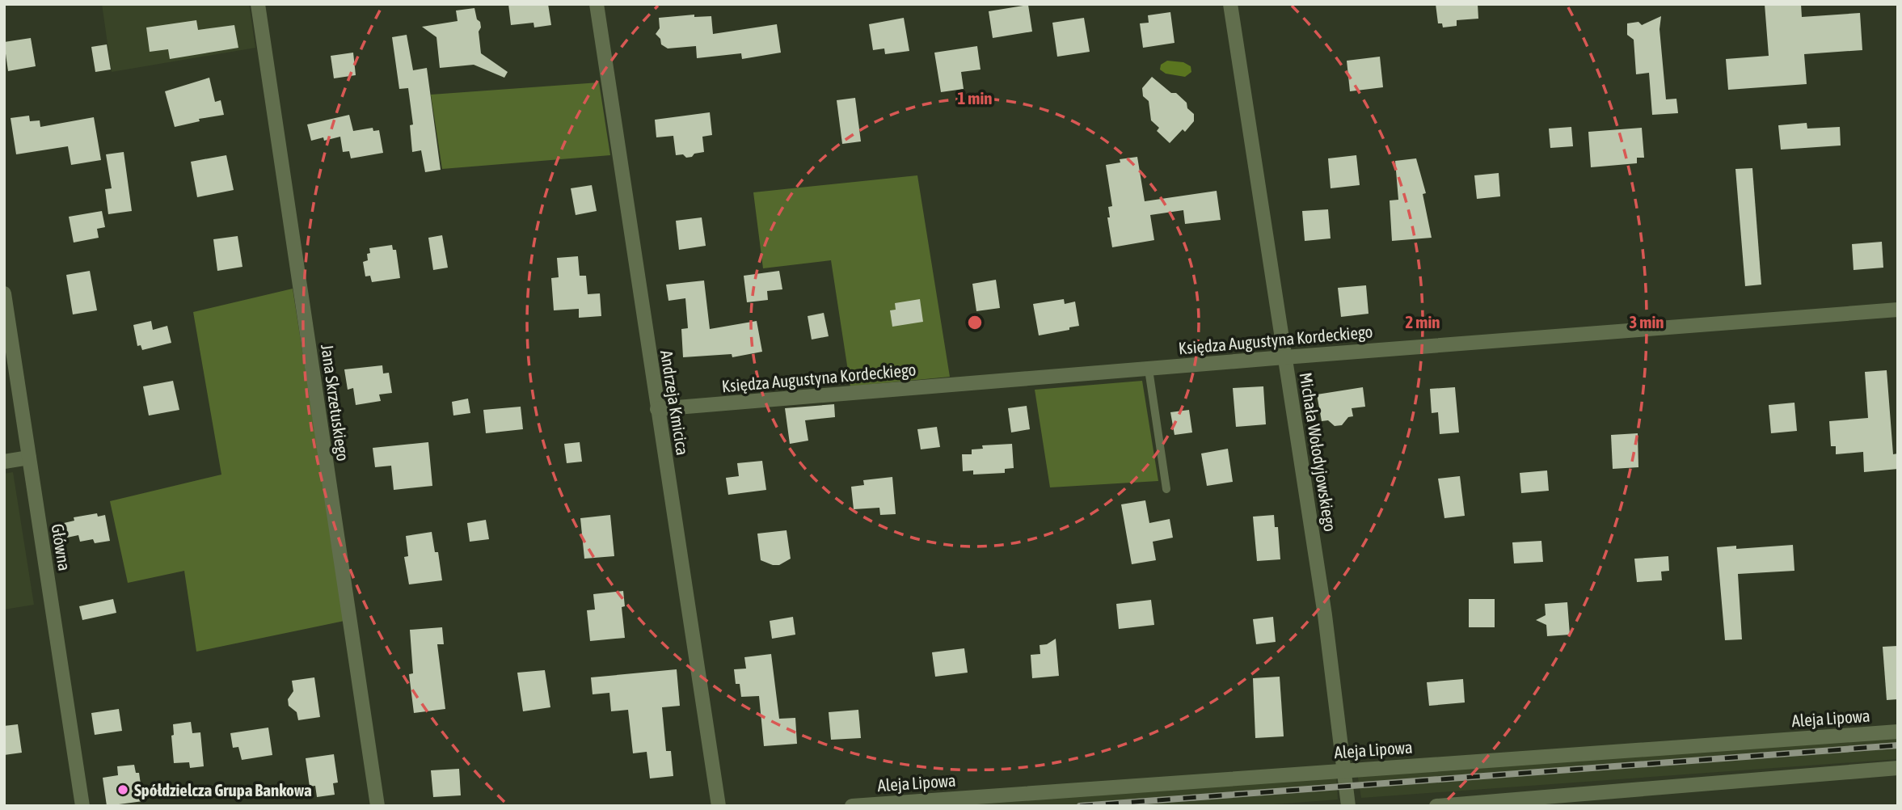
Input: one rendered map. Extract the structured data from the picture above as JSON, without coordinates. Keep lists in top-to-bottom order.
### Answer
{
  "streets": {
    "street": [
      "Księdza Augustyna Kordeckiego",
      "Jana Skrzetuskiego",
      "Andrzeja Kmicica",
      "Michała Wołodyjowskiego",
      "Główna",
      "Aleja Lipowa"
    ]
  },
  "crossings": [
    ["Księdza Augustyna Kordeckiego", "Andrzeja Kmicica"],
    ["Księdza Augustyna Kordeckiego", "Michała Wołodyjowskiego"],
    ["Michała Wołodyjowskiego", "Aleja Lipowa"]
  ],
  "places": ["Spółdzielcza Grupa Bankowa"],
  "rings": ["1 min", "2 min", "3 min"]
}
